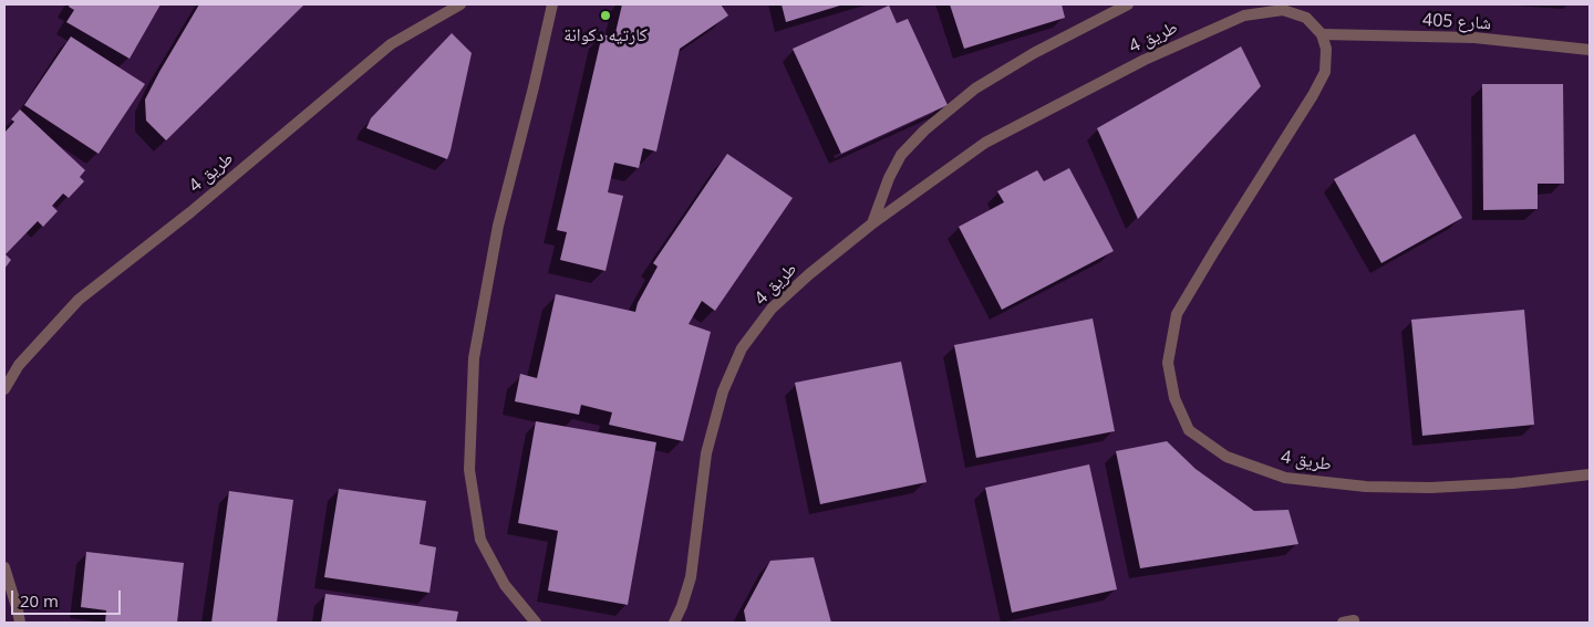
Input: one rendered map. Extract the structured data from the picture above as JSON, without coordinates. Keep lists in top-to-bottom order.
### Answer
{
  "streets": {
    "street": ["شارع 405", "طريق 4"]
  },
  "crossings": [
    ["شارع 405", "طريق 4"]
  ],
  "places": ["كارتيه دكوانة"],
  "scale_bar": "20 m"
}
